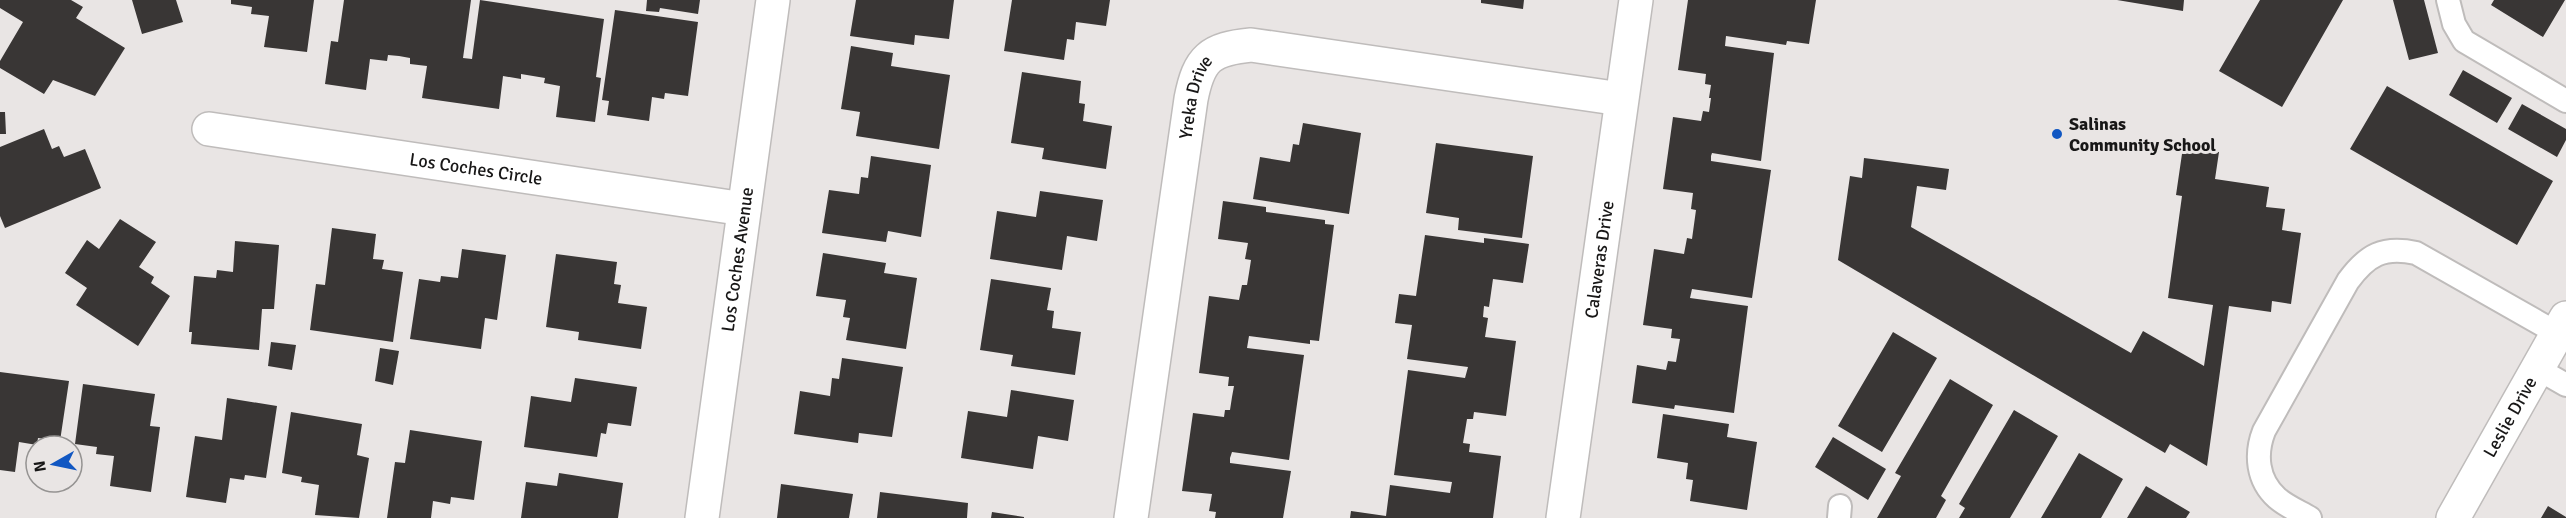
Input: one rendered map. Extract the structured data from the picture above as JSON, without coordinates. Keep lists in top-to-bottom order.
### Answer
{
  "streets": {
    "street": [
      "Yreka Drive",
      "Los Coches Circle",
      "Los Coches Avenue",
      "Calaveras Drive",
      "Leslie Drive"
    ]
  },
  "crossings": [
    ["Yreka Drive", "Calaveras Drive"],
    ["Los Coches Circle", "Los Coches Avenue"]
  ],
  "places": ["Salinas Community School"],
  "north": "left"
}
